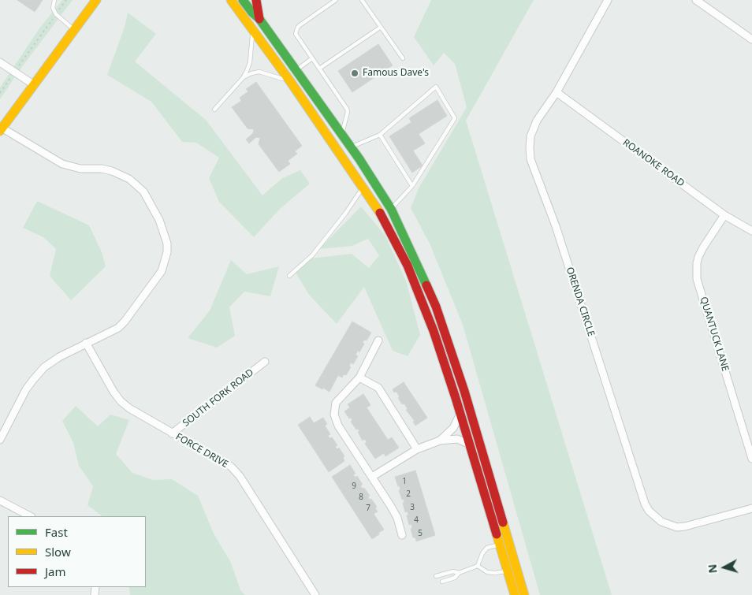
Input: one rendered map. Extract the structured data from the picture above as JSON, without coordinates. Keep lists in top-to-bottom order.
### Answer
{
  "streets": {
    "street": [
      "ROANOKE ROAD",
      "ORENDA CIRCLE",
      "QUANTUCK LANE",
      "SOUTH FORK ROAD",
      "FORCE DRIVE"
    ]
  },
  "crossings": [
    ["ROANOKE ROAD", "ORENDA CIRCLE"],
    ["ROANOKE ROAD", "QUANTUCK LANE"],
    ["SOUTH FORK ROAD", "FORCE DRIVE"]
  ],
  "places": ["Famous Dave's"],
  "house_numbers": [
    "1",
    "9",
    "2",
    "8",
    "3",
    "7",
    "4",
    "5"
  ],
  "legend": ["Fast", "Slow", "Jam"],
  "north": "left"
}
